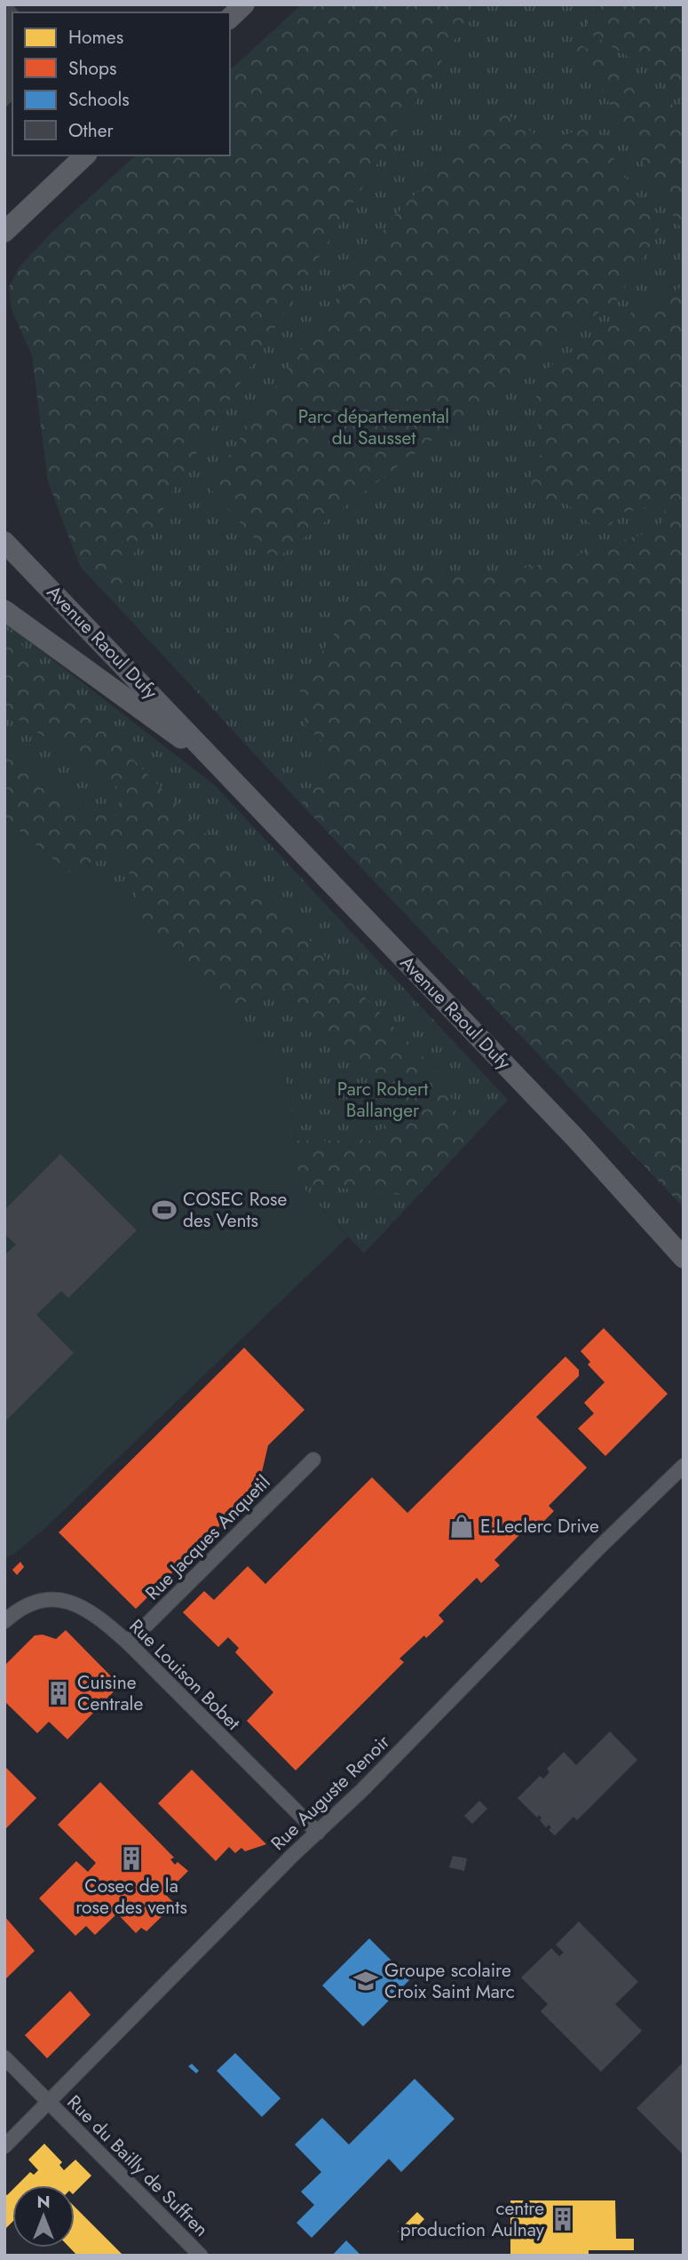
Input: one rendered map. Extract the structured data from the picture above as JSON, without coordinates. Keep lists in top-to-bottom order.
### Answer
{
  "streets": {
    "main road": ["Avenue Raoul Dufy"],
    "street": [
      "Rue Jacques Anquetil",
      "Rue Louison Bobet",
      "Rue Auguste Renoir",
      "Rue du Bailly de Suffren"
    ]
  },
  "crossings": [
    ["Rue Jacques Anquetil", "Rue Louison Bobet"],
    ["Rue Louison Bobet", "Rue Auguste Renoir"],
    ["Rue Auguste Renoir", "Rue du Bailly de Suffren"]
  ],
  "parks": ["Parc départemental du Sausset", "Parc Robert Ballanger"],
  "places": {
    "sports": ["COSEC Rose des Vents"],
    "shop": ["E.Leclerc Drive"],
    "building": ["Cuisine Centrale", "Cosec de la rose des vents", "centre production Aulnay"],
    "school or university": ["Groupe scolaire Croix Saint Marc"]
  },
  "legend": [
    "Homes",
    "Shops",
    "Schools",
    "Other"
  ],
  "north": "top"
}
